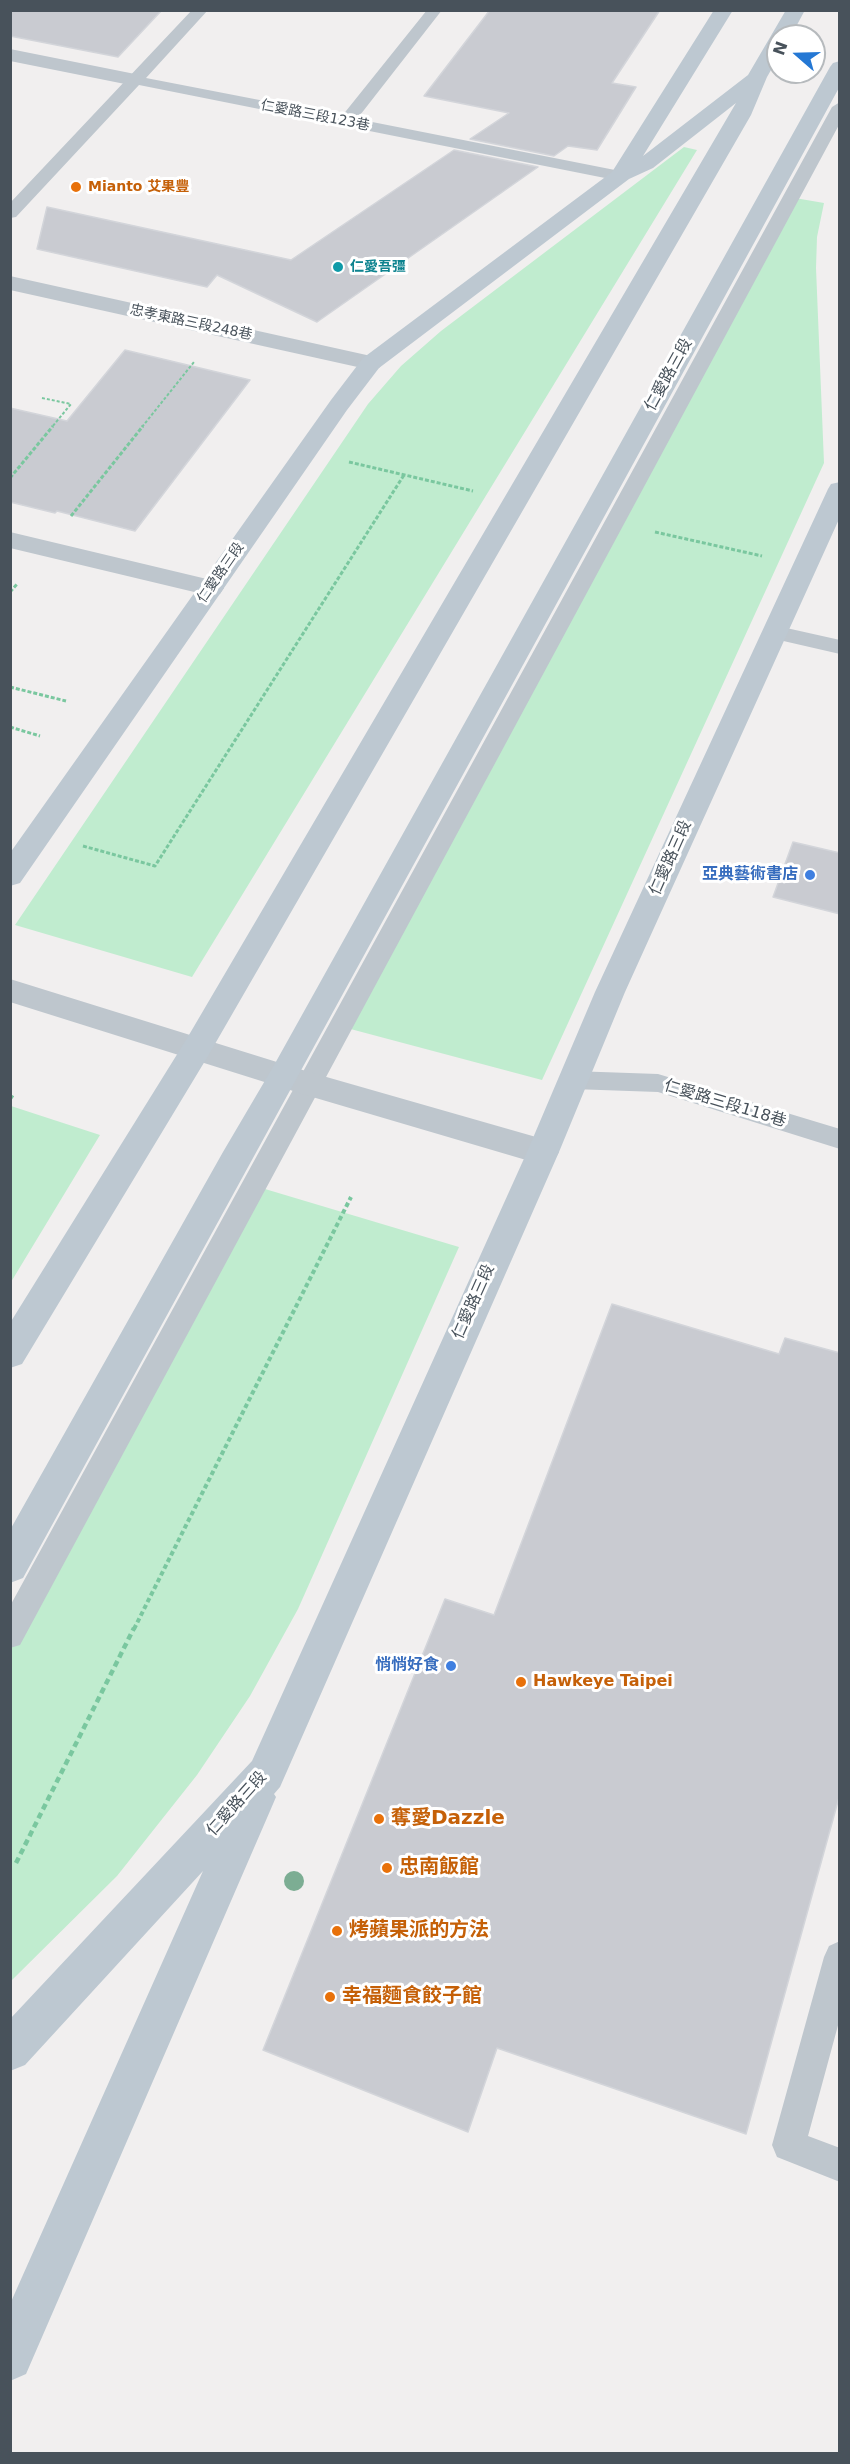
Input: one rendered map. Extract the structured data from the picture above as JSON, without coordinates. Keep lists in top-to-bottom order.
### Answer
{
  "streets": {
    "main road": ["仁愛路三段"],
    "street": ["仁愛路三段123巷", "忠孝東路三段248巷"],
    "lane": ["仁愛路三段118巷"]
  },
  "crossings": [
    ["仁愛路三段123巷", "仁愛路三段"],
    ["忠孝東路三段248巷", "仁愛路三段"],
    ["仁愛路三段", "仁愛路三段118巷"]
  ],
  "places": [
    "Mianto 艾果豐",
    "仁愛吾彊",
    "亞典藝術書店",
    "悄悄好食",
    "Hawkeye Taipei",
    "奪愛Dazzle",
    "忠南飯館",
    "烤蘋果派的方法",
    "幸福麵食餃子館"
  ],
  "north": "left"
}
